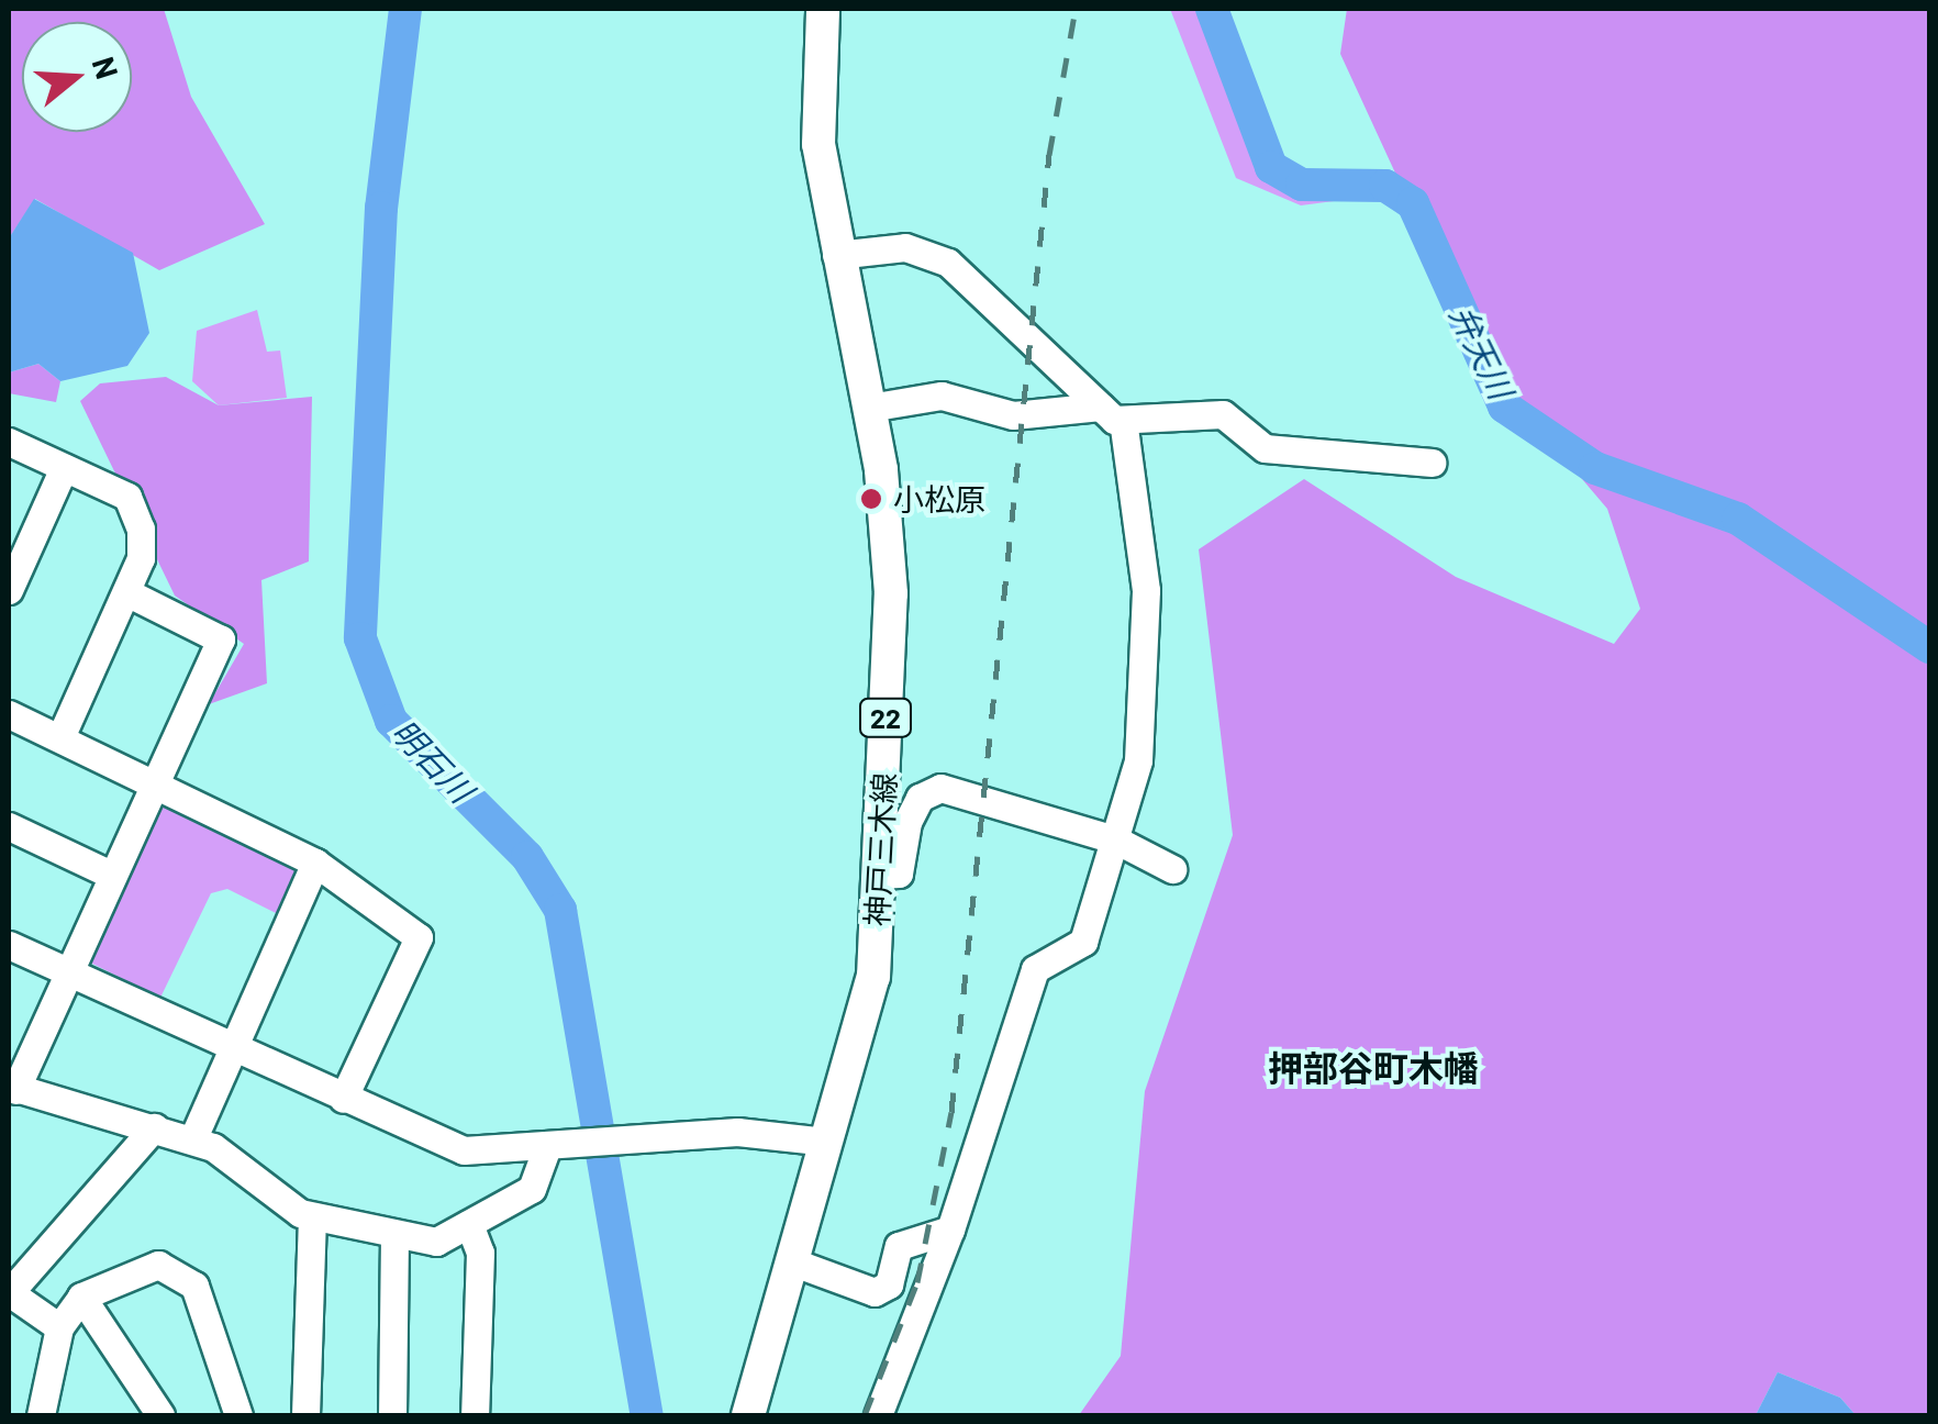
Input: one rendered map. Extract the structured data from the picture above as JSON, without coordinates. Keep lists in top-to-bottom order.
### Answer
{
  "streets": {
    "main road": ["22", "神戸三木線"]
  },
  "districts": ["押部谷町木幡"],
  "water": ["弁天川", "明石川"],
  "places": ["小松原"],
  "north": "right"
}
